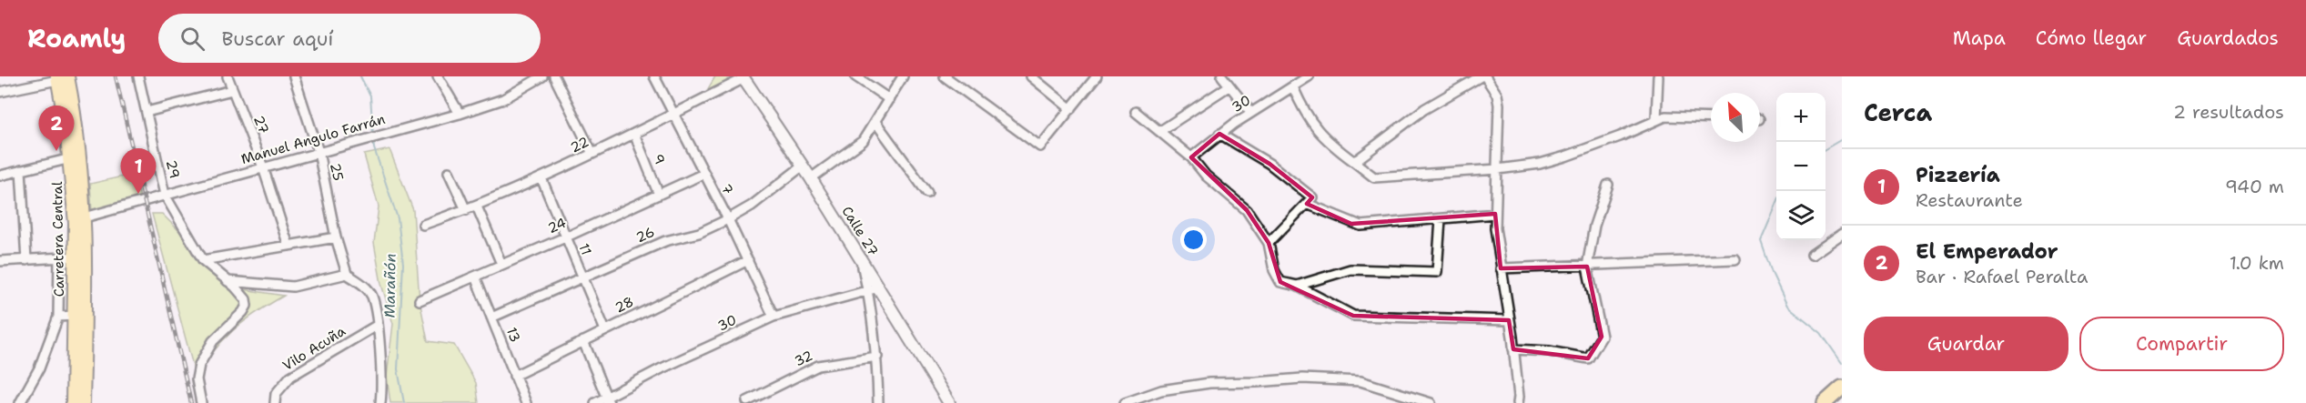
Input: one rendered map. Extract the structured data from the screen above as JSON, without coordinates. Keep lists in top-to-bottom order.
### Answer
{
  "streets": {
    "main road": ["Calle 27", "Carretera Central"],
    "street": [
      "30",
      "27",
      "Manuel Angulo Farrán",
      "22",
      "9",
      "29",
      "25",
      "7",
      "24",
      "26",
      "11",
      "28",
      "13",
      "Vilo Acuña",
      "32"
    ]
  },
  "crossings": [
    ["30", "7"],
    ["30", "Calle 27"],
    ["27", "Manuel Angulo Farrán"],
    ["Manuel Angulo Farrán", "29"],
    ["Manuel Angulo Farrán", "25"],
    ["Manuel Angulo Farrán", "Carretera Central"],
    ["22", "9"],
    ["22", "7"],
    ["22", "Calle 27"],
    ["22", "11"],
    ["9", "24"],
    ["7", "24"],
    ["7", "26"],
    ["7", "28"],
    ["24", "11"],
    ["24", "13"],
    ["Calle 27", "26"],
    ["26", "11"],
    ["26", "13"],
    ["11", "28"],
    ["28", "13"]
  ],
  "water": ["Marañón"],
  "north": "top left",
  "page": {
    "header": "Roamly",
    "search": "Buscar aquí",
    "nav": ["Mapa", "Cómo llegar", "Guardados"],
    "heading": ["Cerca", "2 resultados"],
    "map_buttons": ["+", "−"],
    "pins": ["2", "1"],
    "list": [
      {
        "mark": "1",
        "name": "Pizzería",
        "note": "Restaurante",
        "value": "940 m"
      },
      {
        "mark": "2",
        "name": "El Emperador",
        "note": "Bar · Rafael Peralta",
        "value": "1.0 km"
      }
    ],
    "buttons": ["Guardar", "Compartir"]
  }
}
